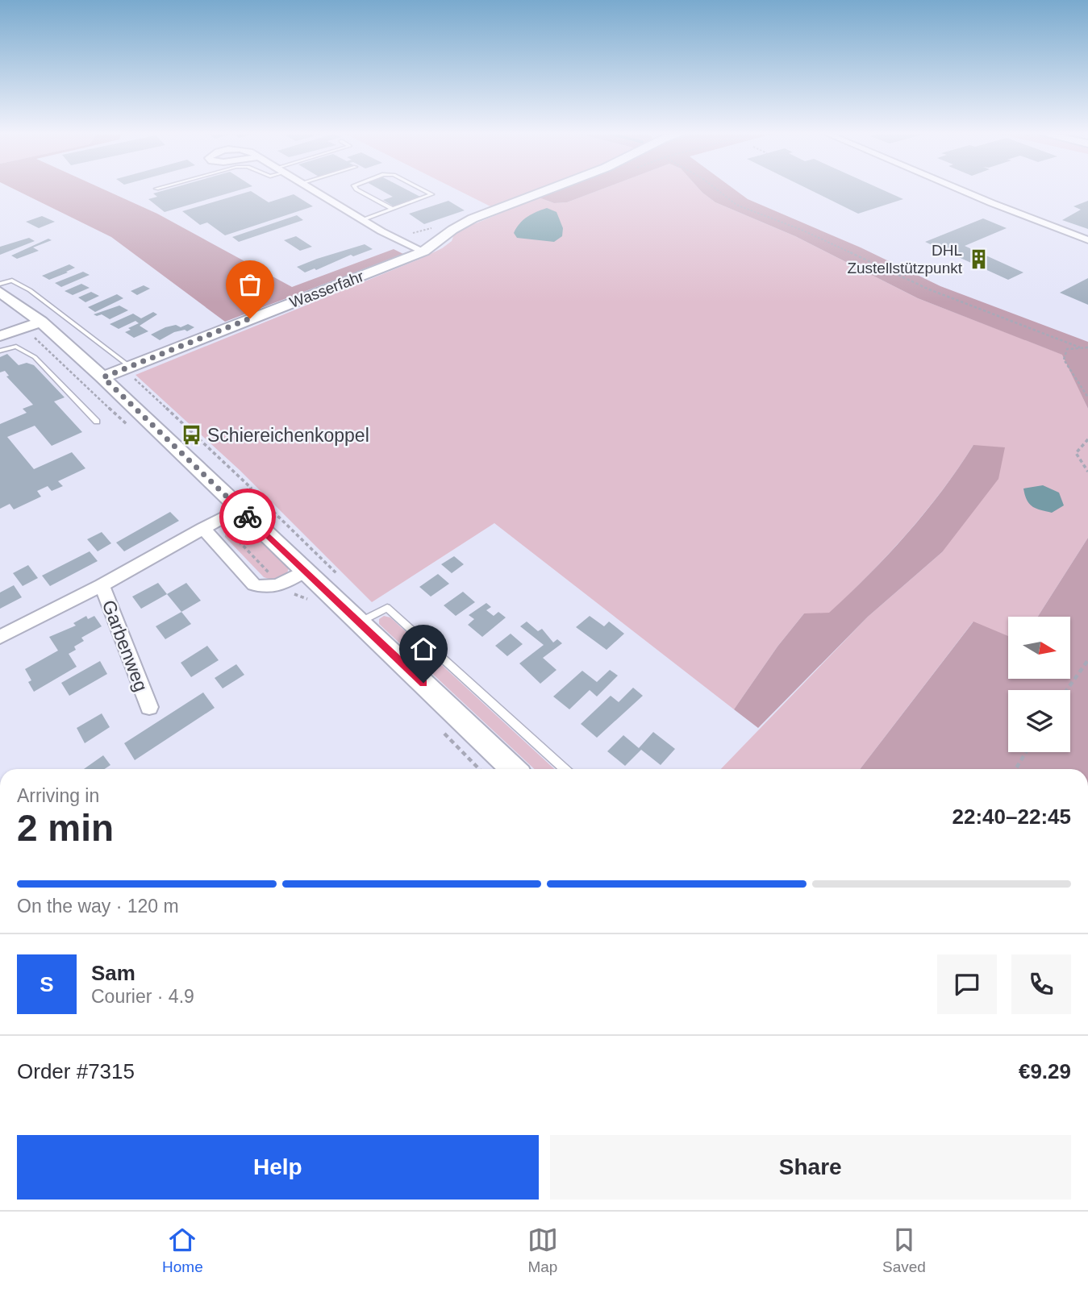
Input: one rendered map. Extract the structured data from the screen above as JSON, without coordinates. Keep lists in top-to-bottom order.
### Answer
{
  "streets": {
    "street": ["Wasserfahr", "Garbenweg"]
  },
  "places": {
    "building": ["DHL Zustellstützpunkt"],
    "bus stop": ["Schiereichenkoppel"]
  },
  "north": "right",
  "page": {
    "heading": ["2 min", "Arriving in", "22:40–22:45"],
    "panel": [
      "Sam",
      "Courier · 4.9",
      "Order #7315",
      "€9.29"
    ],
    "bar": "On the way · 120 m",
    "round": "S",
    "buttons": ["Help", "Share"],
    "tabs": ["Home", "Map", "Saved"]
  }
}
